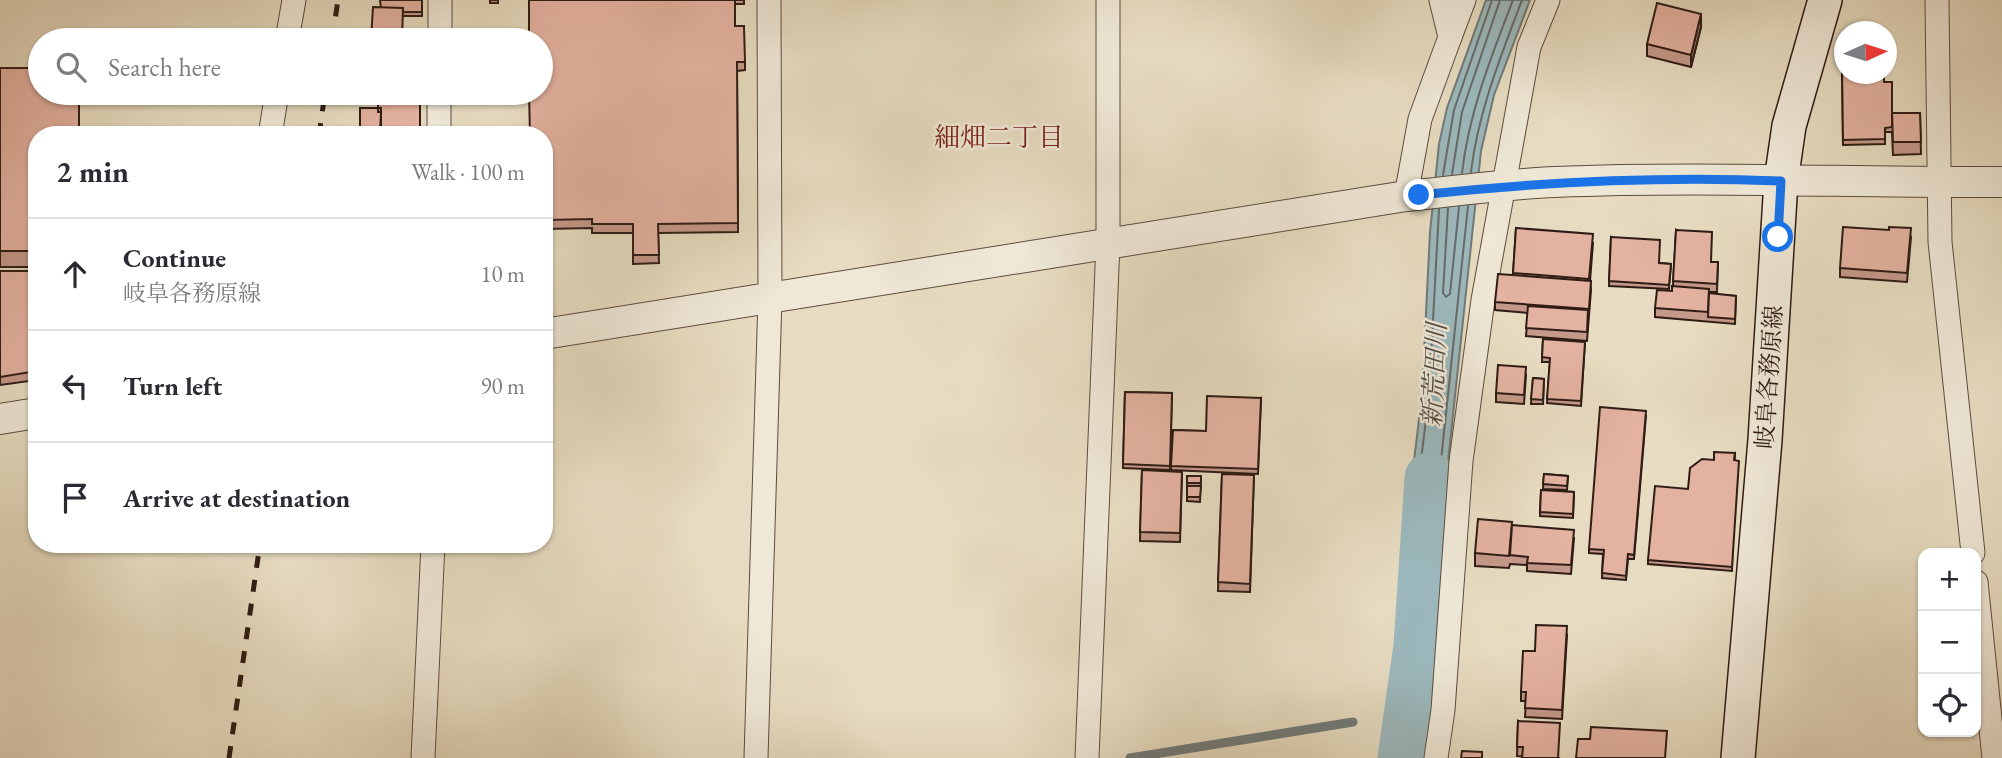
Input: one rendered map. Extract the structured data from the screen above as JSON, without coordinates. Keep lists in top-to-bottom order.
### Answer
{
  "streets": {
    "main road": ["岐阜各務原線"]
  },
  "districts": ["細畑二丁目"],
  "water": ["新荒田川"],
  "north": "right",
  "page": {
    "search": "Search here",
    "heading": ["2 min", "Walk · 100 m"],
    "list": [
      ["Continue", "岐阜各務原線", "10 m"],
      ["Turn left", "90 m"],
      "Arrive at destination"
    ],
    "map_buttons": ["+", "−"]
  }
}
